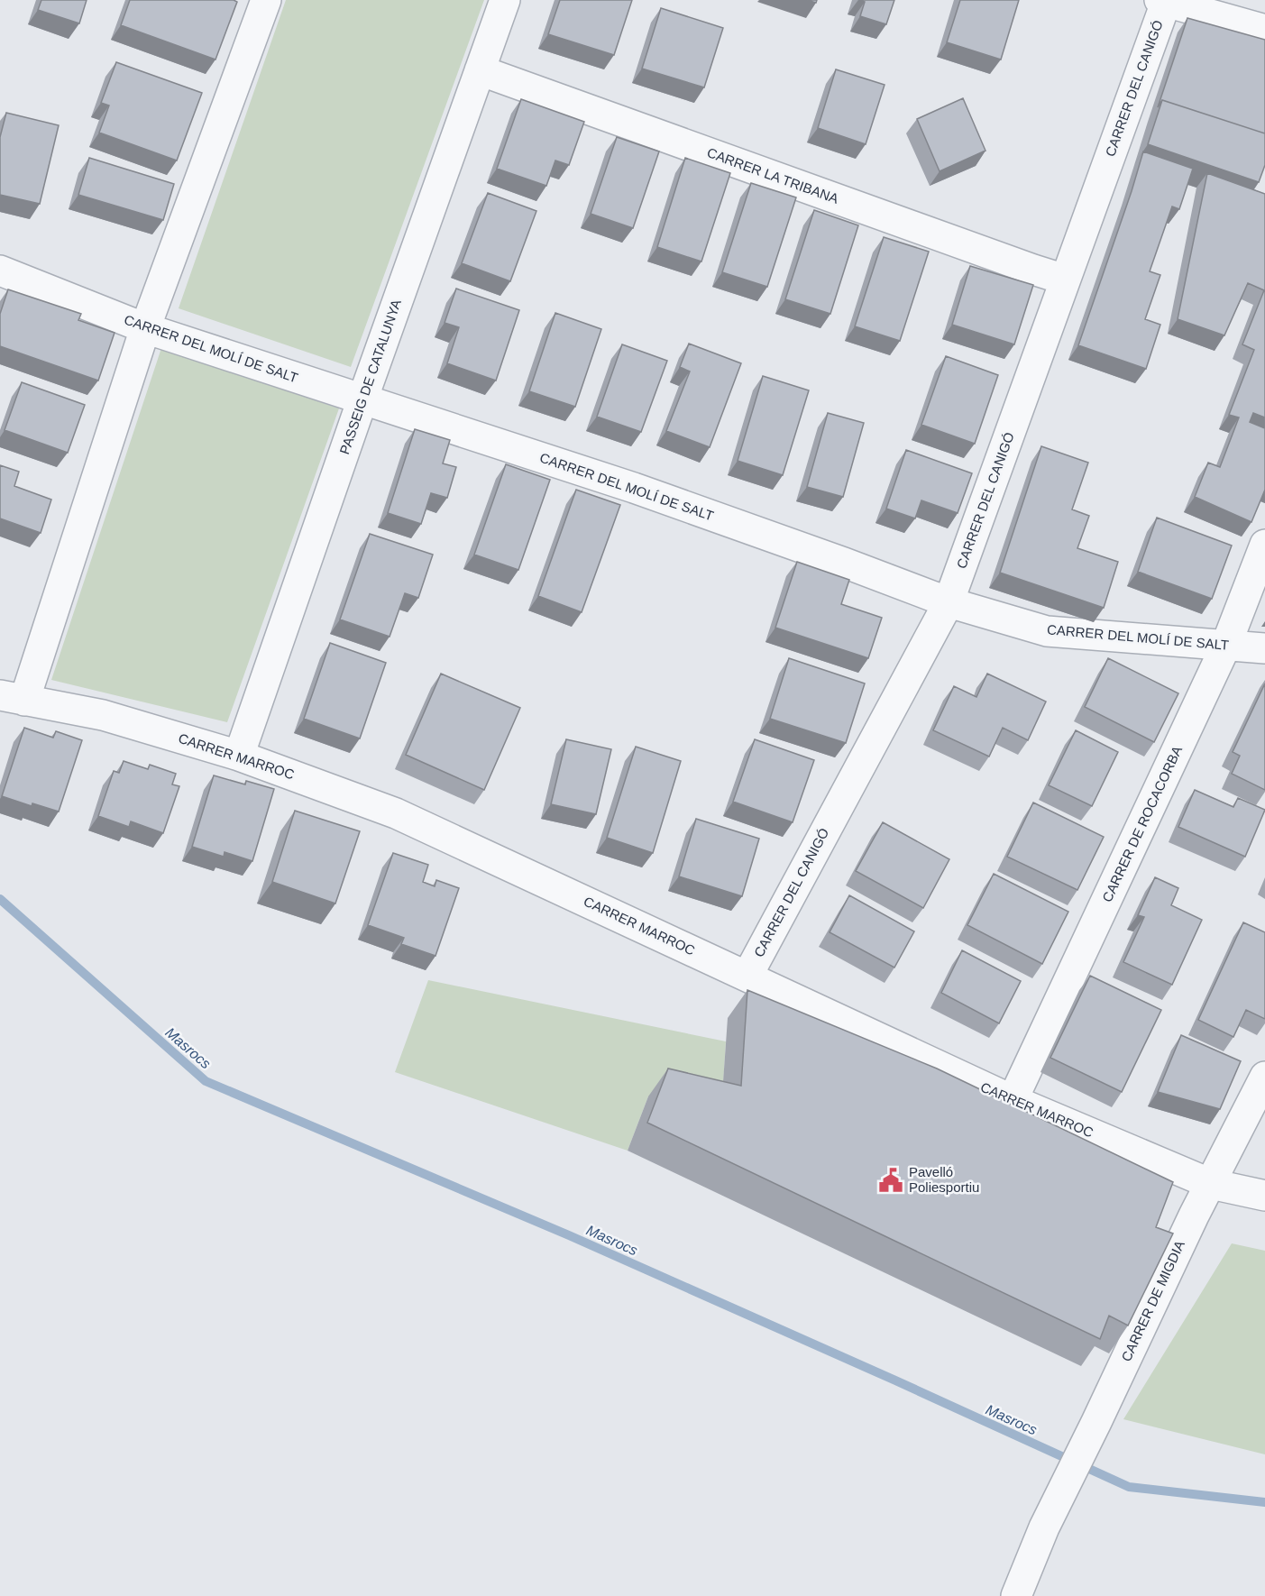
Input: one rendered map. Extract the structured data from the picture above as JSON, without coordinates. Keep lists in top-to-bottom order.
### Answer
{
  "streets": {
    "street": [
      "CARRER DEL CANIGÓ",
      "CARRER LA TRIBANA",
      "CARRER DEL MOLÍ DE SALT",
      "PASSEIG DE CATALUNYA",
      "CARRER MARROC",
      "CARRER DE ROCACORBA",
      "CARRER DE MIGDIA"
    ]
  },
  "crossings": [
    ["CARRER DEL CANIGÓ", "CARRER LA TRIBANA"],
    ["CARRER DEL CANIGÓ", "CARRER DEL MOLÍ DE SALT"],
    ["CARRER DEL CANIGÓ", "CARRER MARROC"],
    ["CARRER LA TRIBANA", "PASSEIG DE CATALUNYA"],
    ["CARRER DEL MOLÍ DE SALT", "PASSEIG DE CATALUNYA"],
    ["CARRER DEL MOLÍ DE SALT", "CARRER DE ROCACORBA"],
    ["PASSEIG DE CATALUNYA", "CARRER MARROC"],
    ["CARRER MARROC", "CARRER DE ROCACORBA"],
    ["CARRER MARROC", "CARRER DE MIGDIA"]
  ],
  "water": ["Masrocs"],
  "places": {
    "public building": ["Pavelló Poliesportiu"]
  }
}
